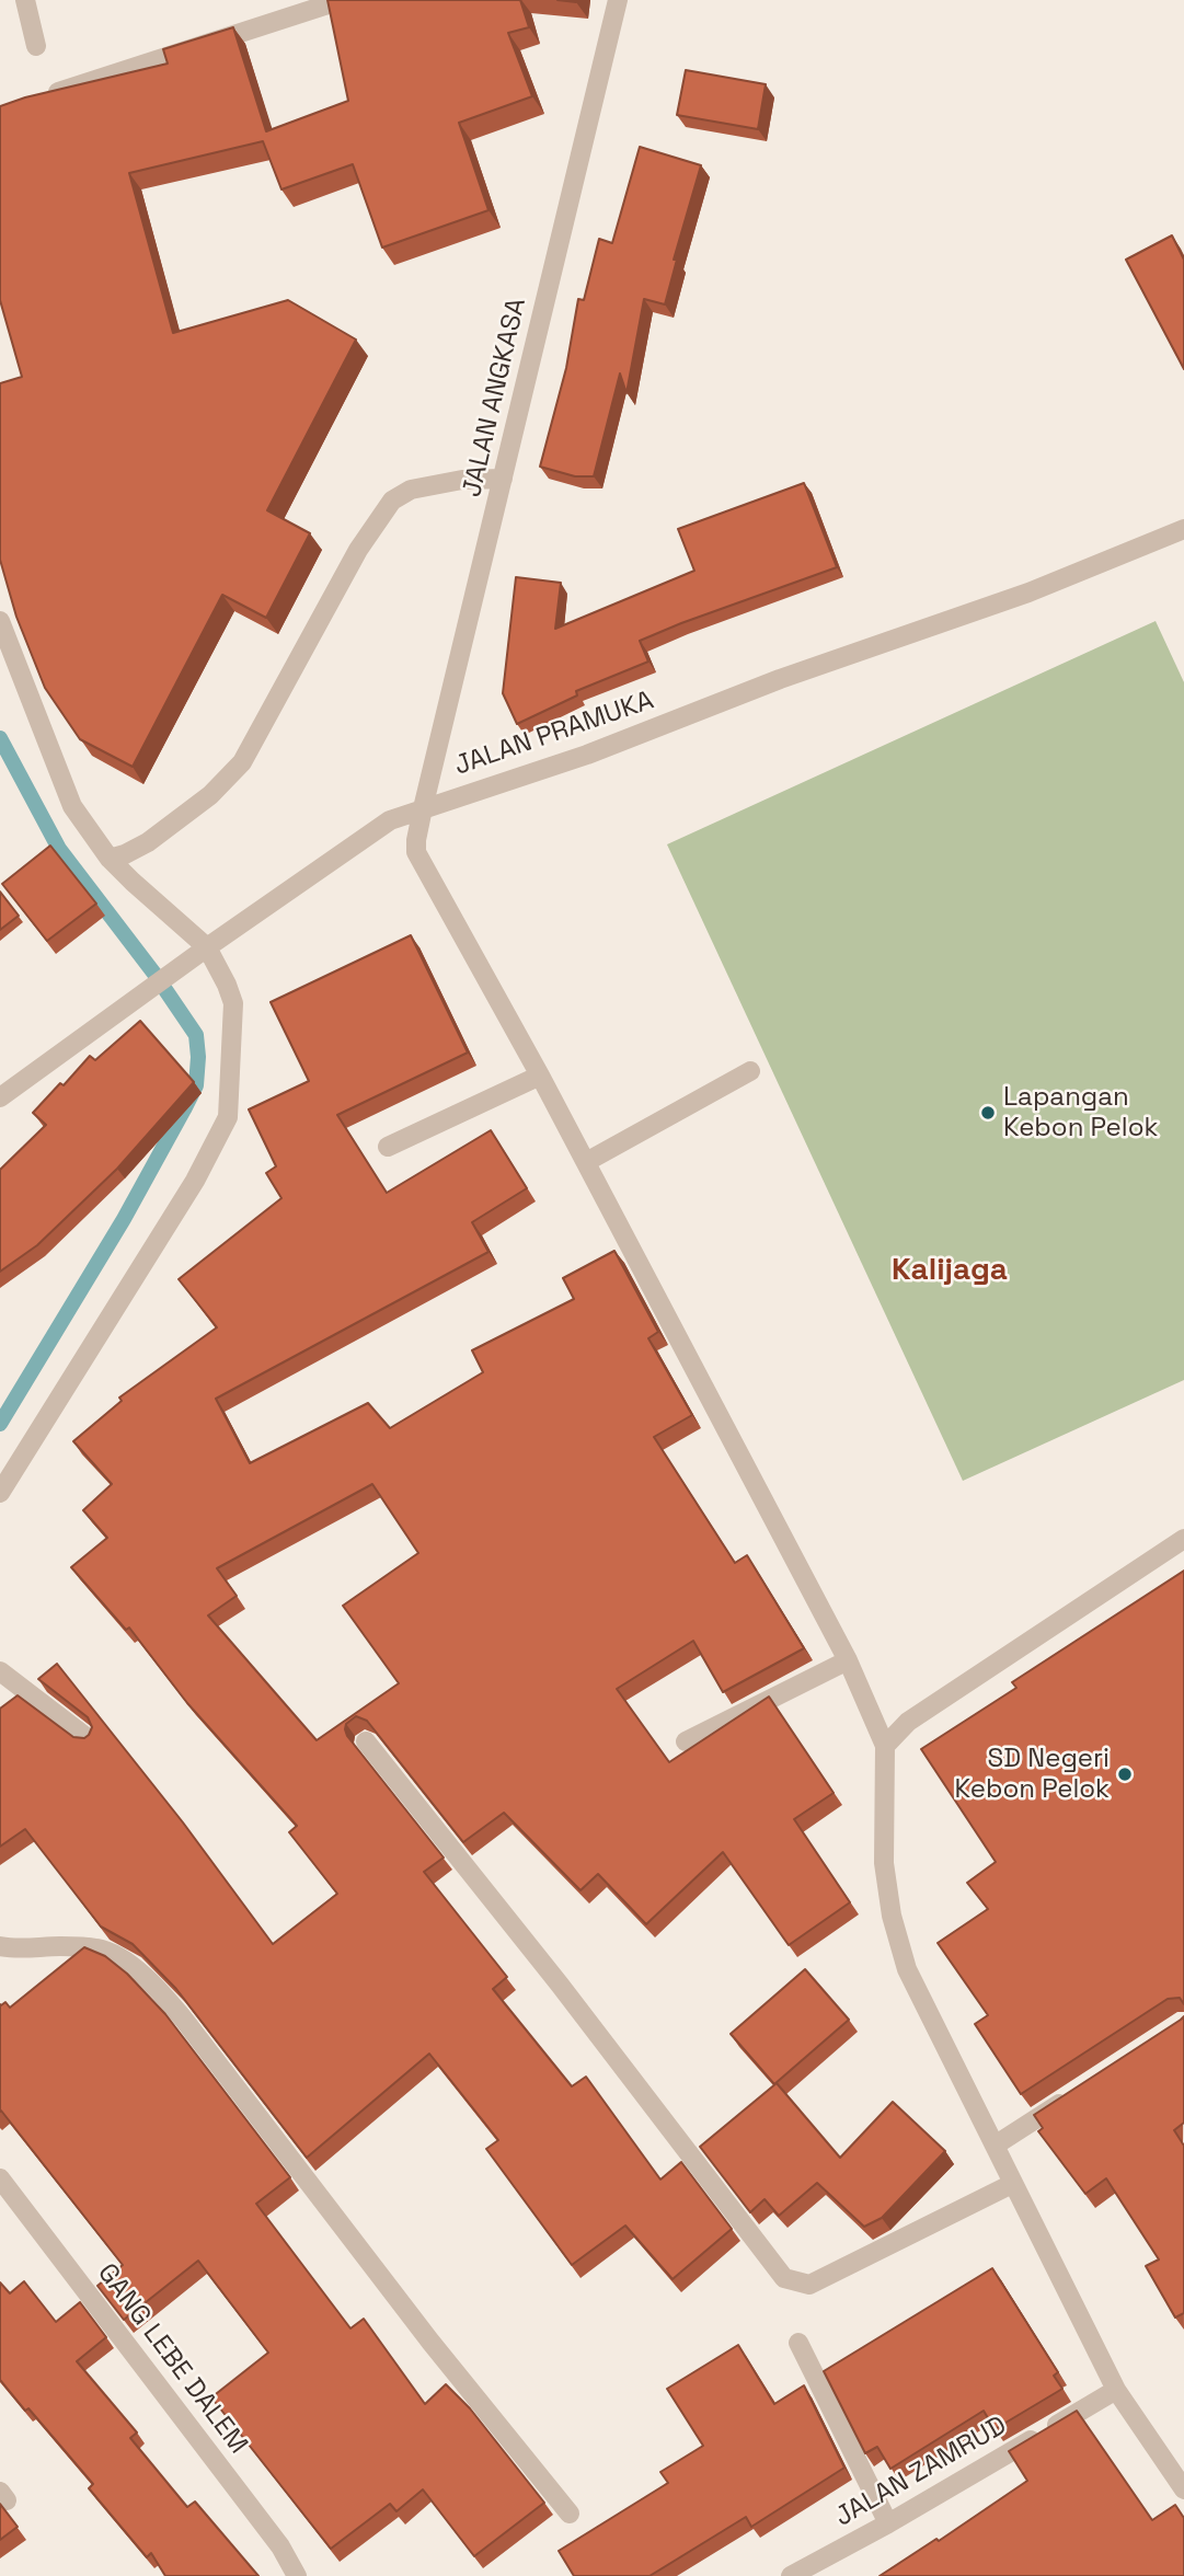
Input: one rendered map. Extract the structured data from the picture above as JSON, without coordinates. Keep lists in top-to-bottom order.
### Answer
{
  "streets": {
    "street": [
      "JALAN ANGKASA",
      "JALAN PRAMUKA",
      "GANG LEBE DALEM",
      "JALAN ZAMRUD"
    ]
  },
  "crossings": [
    ["JALAN ANGKASA", "JALAN PRAMUKA"]
  ],
  "districts": ["Kalijaga"],
  "places": ["Lapangan Kebon Pelok", "SD Negeri Kebon Pelok"]
}
